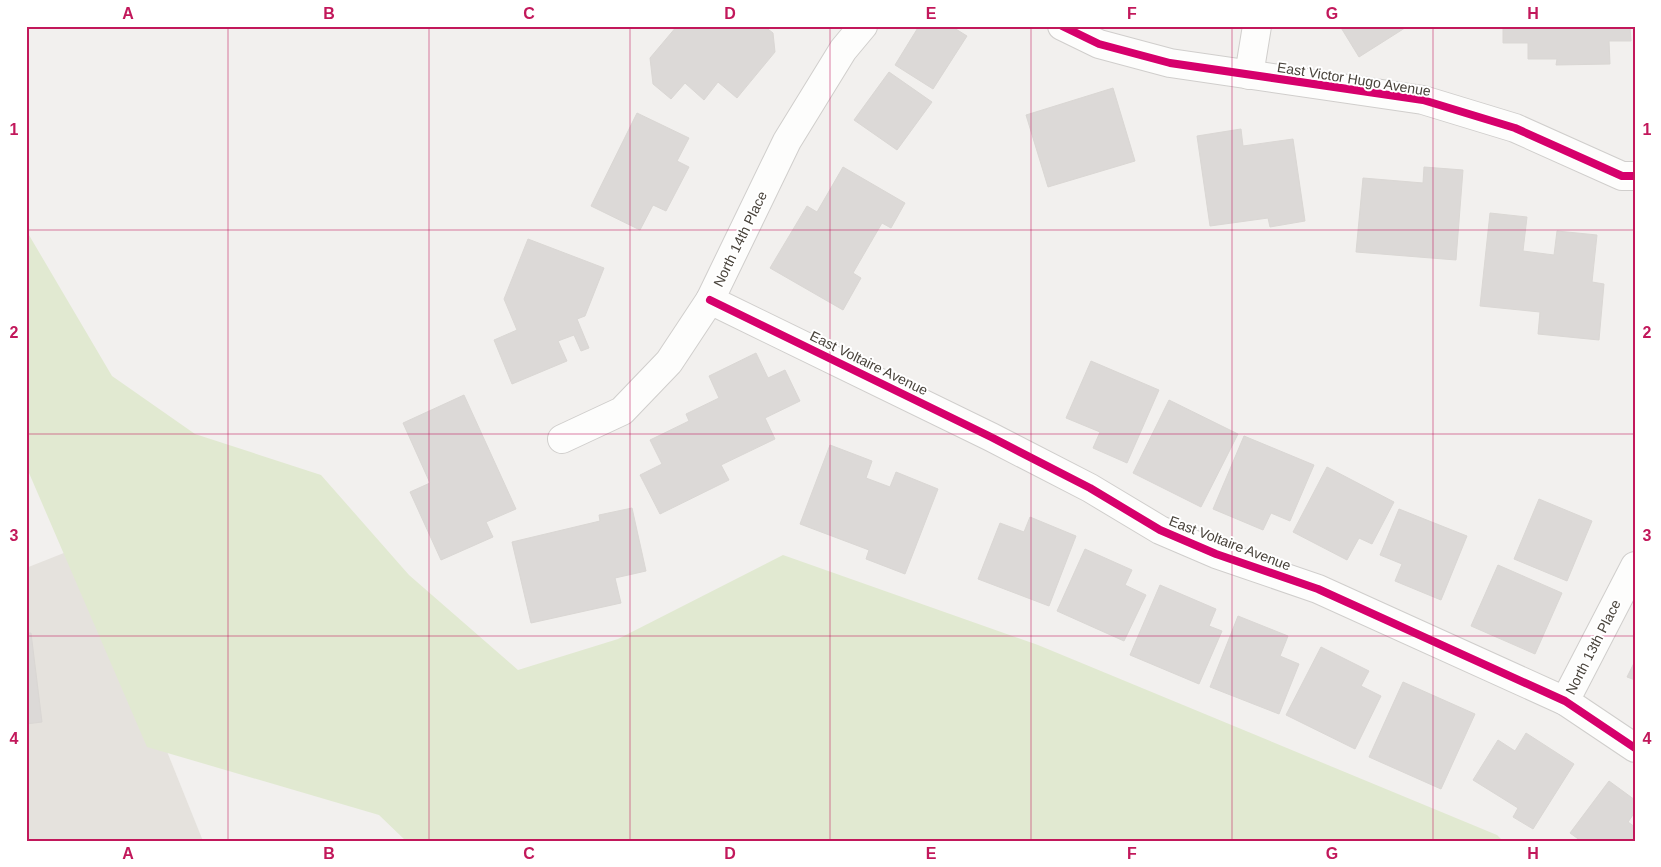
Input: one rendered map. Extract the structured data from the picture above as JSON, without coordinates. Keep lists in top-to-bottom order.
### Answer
{
  "streets": {
    "street": [
      "East Victor Hugo Avenue",
      "North 14th Place",
      "East Voltaire Avenue",
      "North 13th Place"
    ]
  },
  "crossings": [
    ["North 14th Place", "East Voltaire Avenue"],
    ["East Voltaire Avenue", "North 13th Place"]
  ],
  "grid": {
    "columns": [
      "A",
      "B",
      "C",
      "D",
      "E",
      "F",
      "G",
      "H"
    ],
    "rows": [
      "1",
      "2",
      "3",
      "4"
    ]
  }
}
